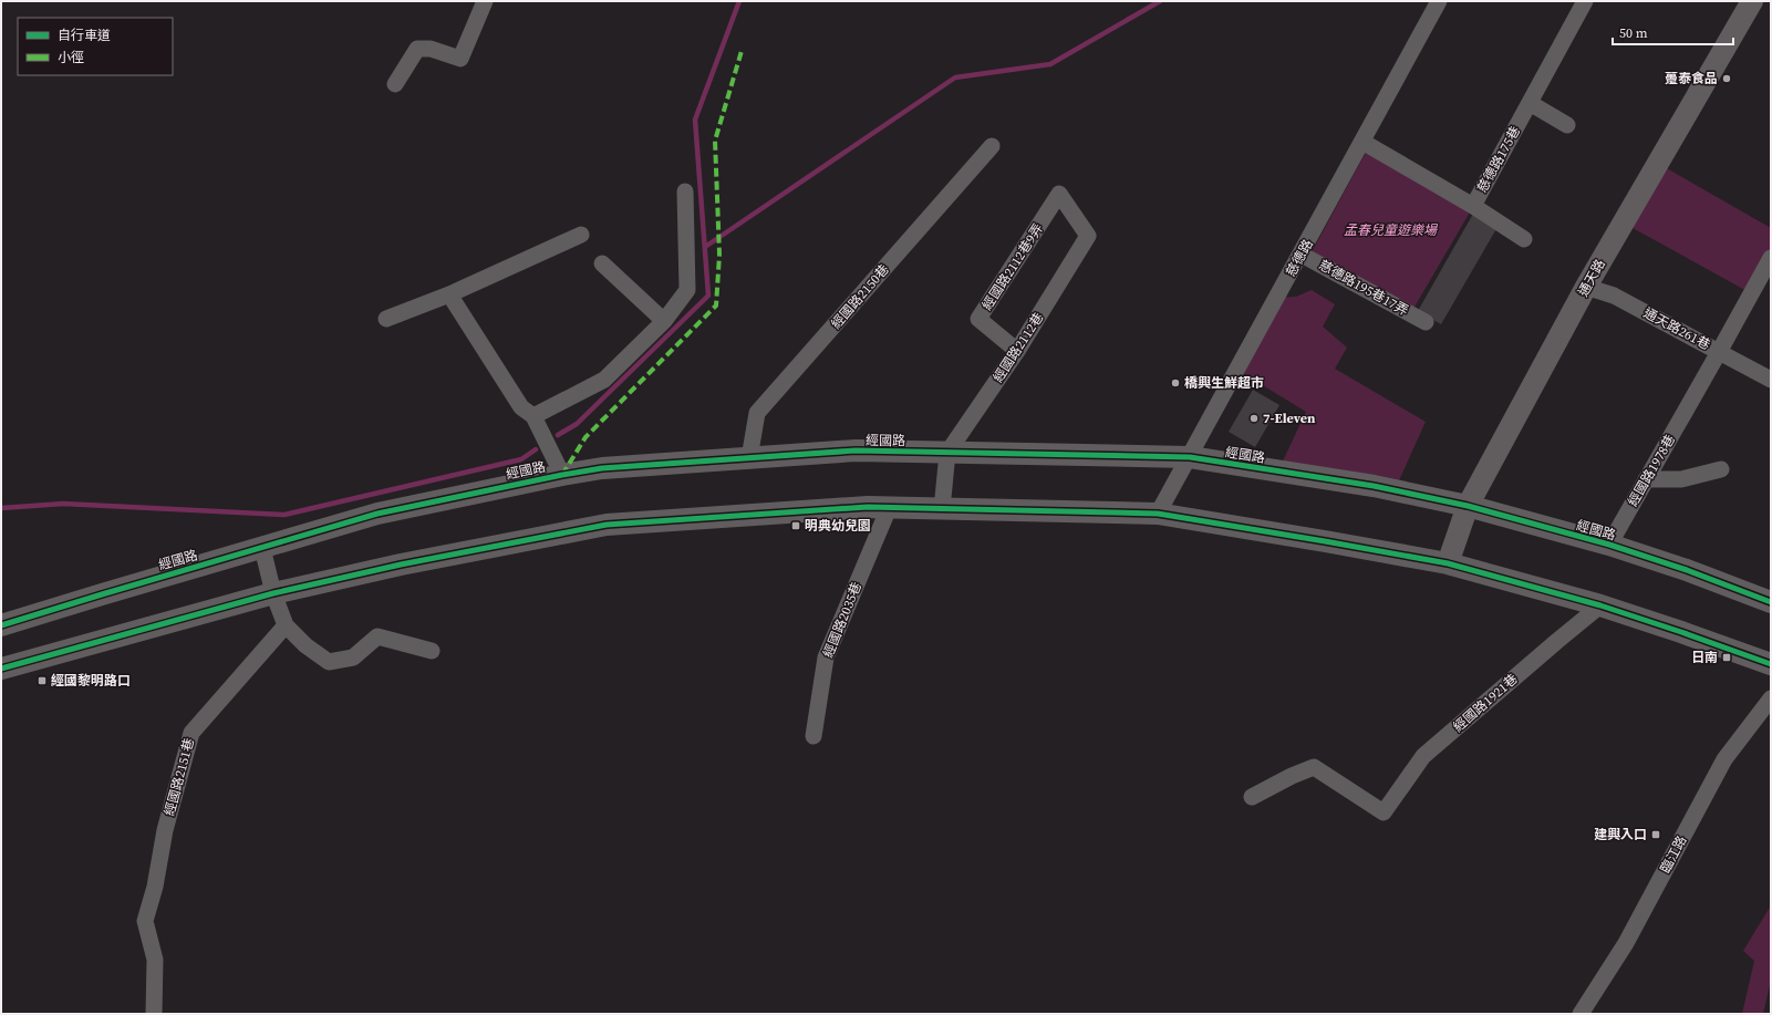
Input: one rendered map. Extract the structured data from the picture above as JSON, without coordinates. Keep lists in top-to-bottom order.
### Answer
{
  "streets": {
    "main road": ["通天路", "經國路"],
    "street": [
      "慈德路175巷",
      "慈德路",
      "經國路2112巷9弄",
      "慈德路195巷17弄",
      "經國路2150巷",
      "通天路261巷",
      "經國路2112巷",
      "經國路1978巷",
      "經國路2035巷",
      "經國路1921巷",
      "經國路2151巷",
      "臨江路"
    ]
  },
  "crossings": [
    ["慈德路175巷", "慈德路"],
    ["慈德路", "慈德路195巷17弄"],
    ["慈德路", "經國路"],
    ["經國路2112巷9弄", "經國路2112巷"],
    ["通天路", "通天路261巷"],
    ["通天路", "經國路"],
    ["經國路2150巷", "經國路"],
    ["通天路261巷", "經國路1978巷"],
    ["經國路2112巷", "經國路"],
    ["經國路", "經國路1978巷"]
  ],
  "parks": ["孟春兒童遊樂場"],
  "places": {
    "other": ["躉泰食品", "橋興生鮮超市", "7-Eleven"],
    "transit": [
      "明典幼兒園",
      "日南",
      "經國黎明路口",
      "建興入口"
    ]
  },
  "legend": ["自行車道", "小徑"],
  "scale_bar": "50 m"
}
